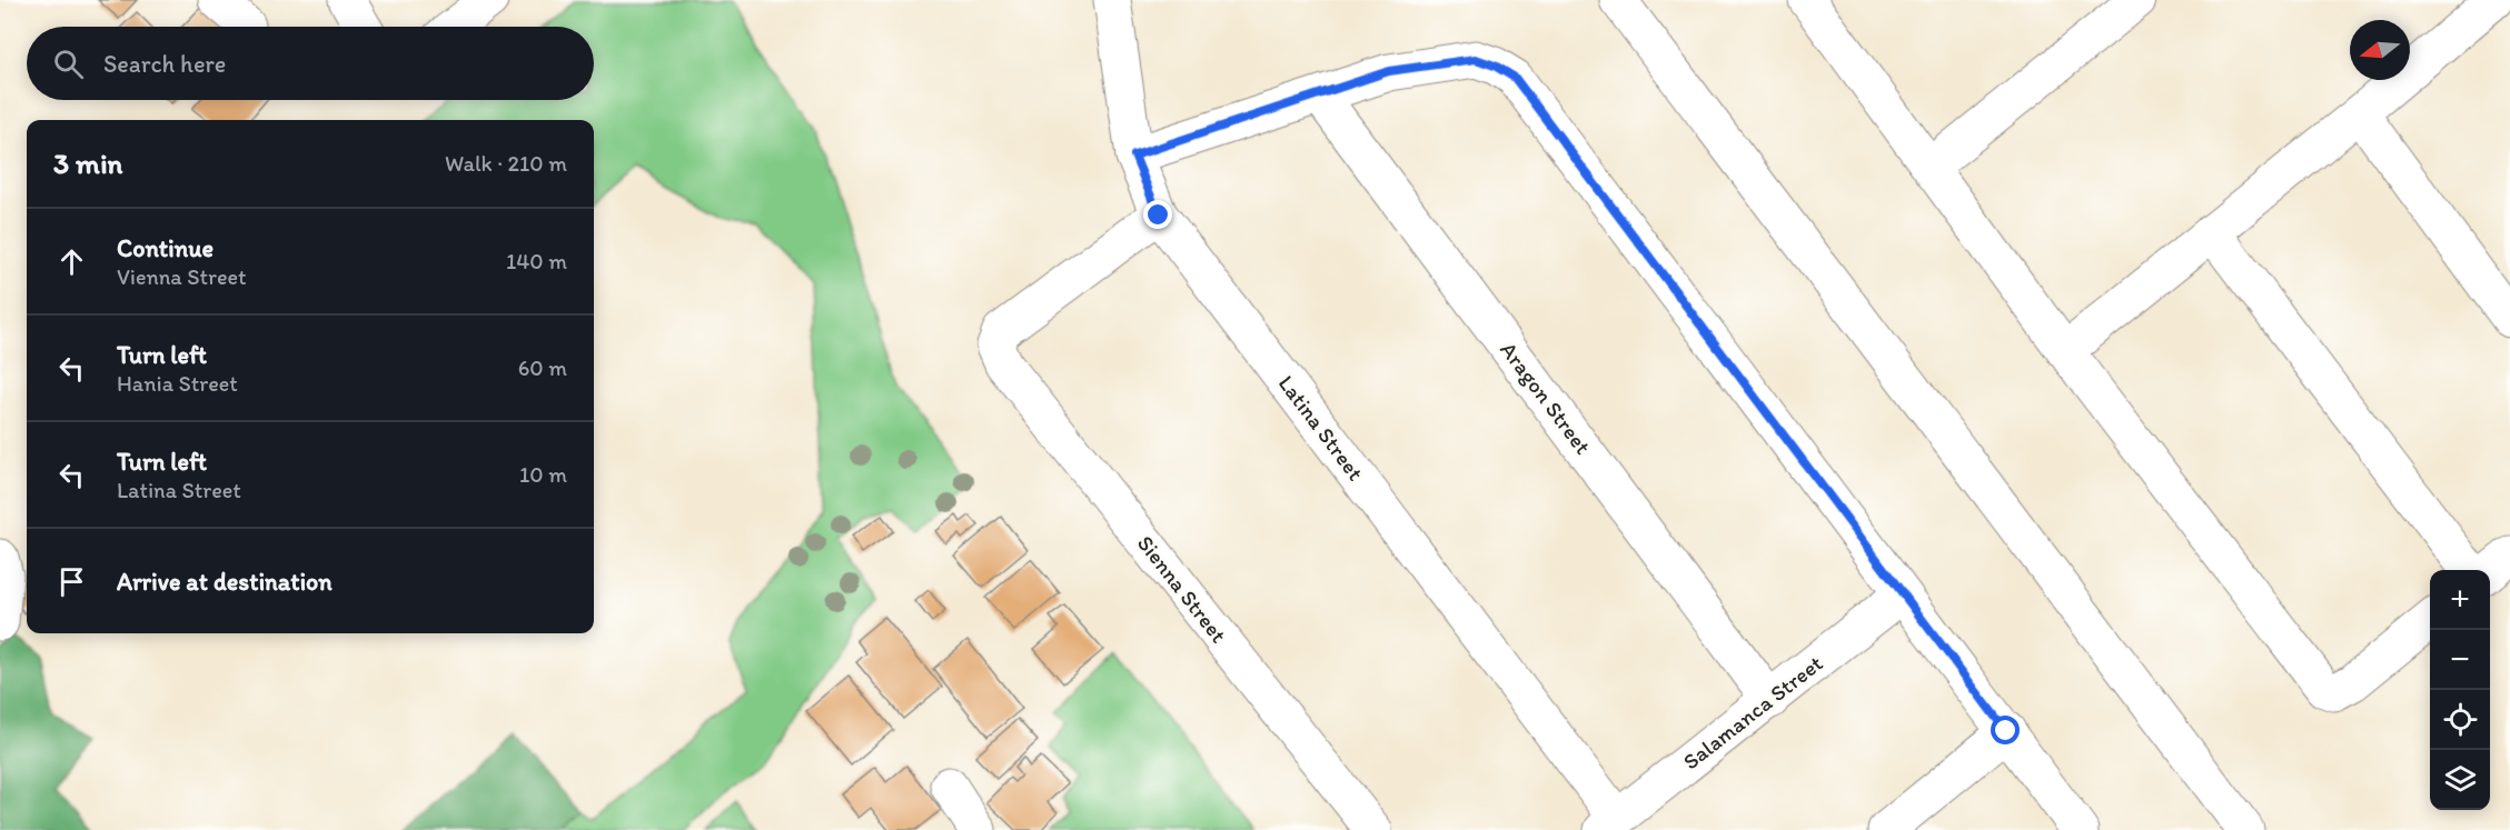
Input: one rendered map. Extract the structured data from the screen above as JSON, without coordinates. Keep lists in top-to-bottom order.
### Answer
{
  "streets": {
    "street": [
      "Aragon Street",
      "Latina Street",
      "Sienna Street",
      "Salamanca Street"
    ]
  },
  "crossings": [
    ["Aragon Street", "Salamanca Street"],
    ["Latina Street", "Sienna Street"],
    ["Latina Street", "Salamanca Street"]
  ],
  "north": "left",
  "page": {
    "search": "Search here",
    "heading": ["3 min", "Walk · 210 m"],
    "list": [
      ["Continue", "Vienna Street", "140 m"],
      ["Turn left", "Hania Street", "60 m"],
      ["Turn left", "Latina Street", "10 m"],
      "Arrive at destination"
    ],
    "map_buttons": ["+", "−"]
  }
}
